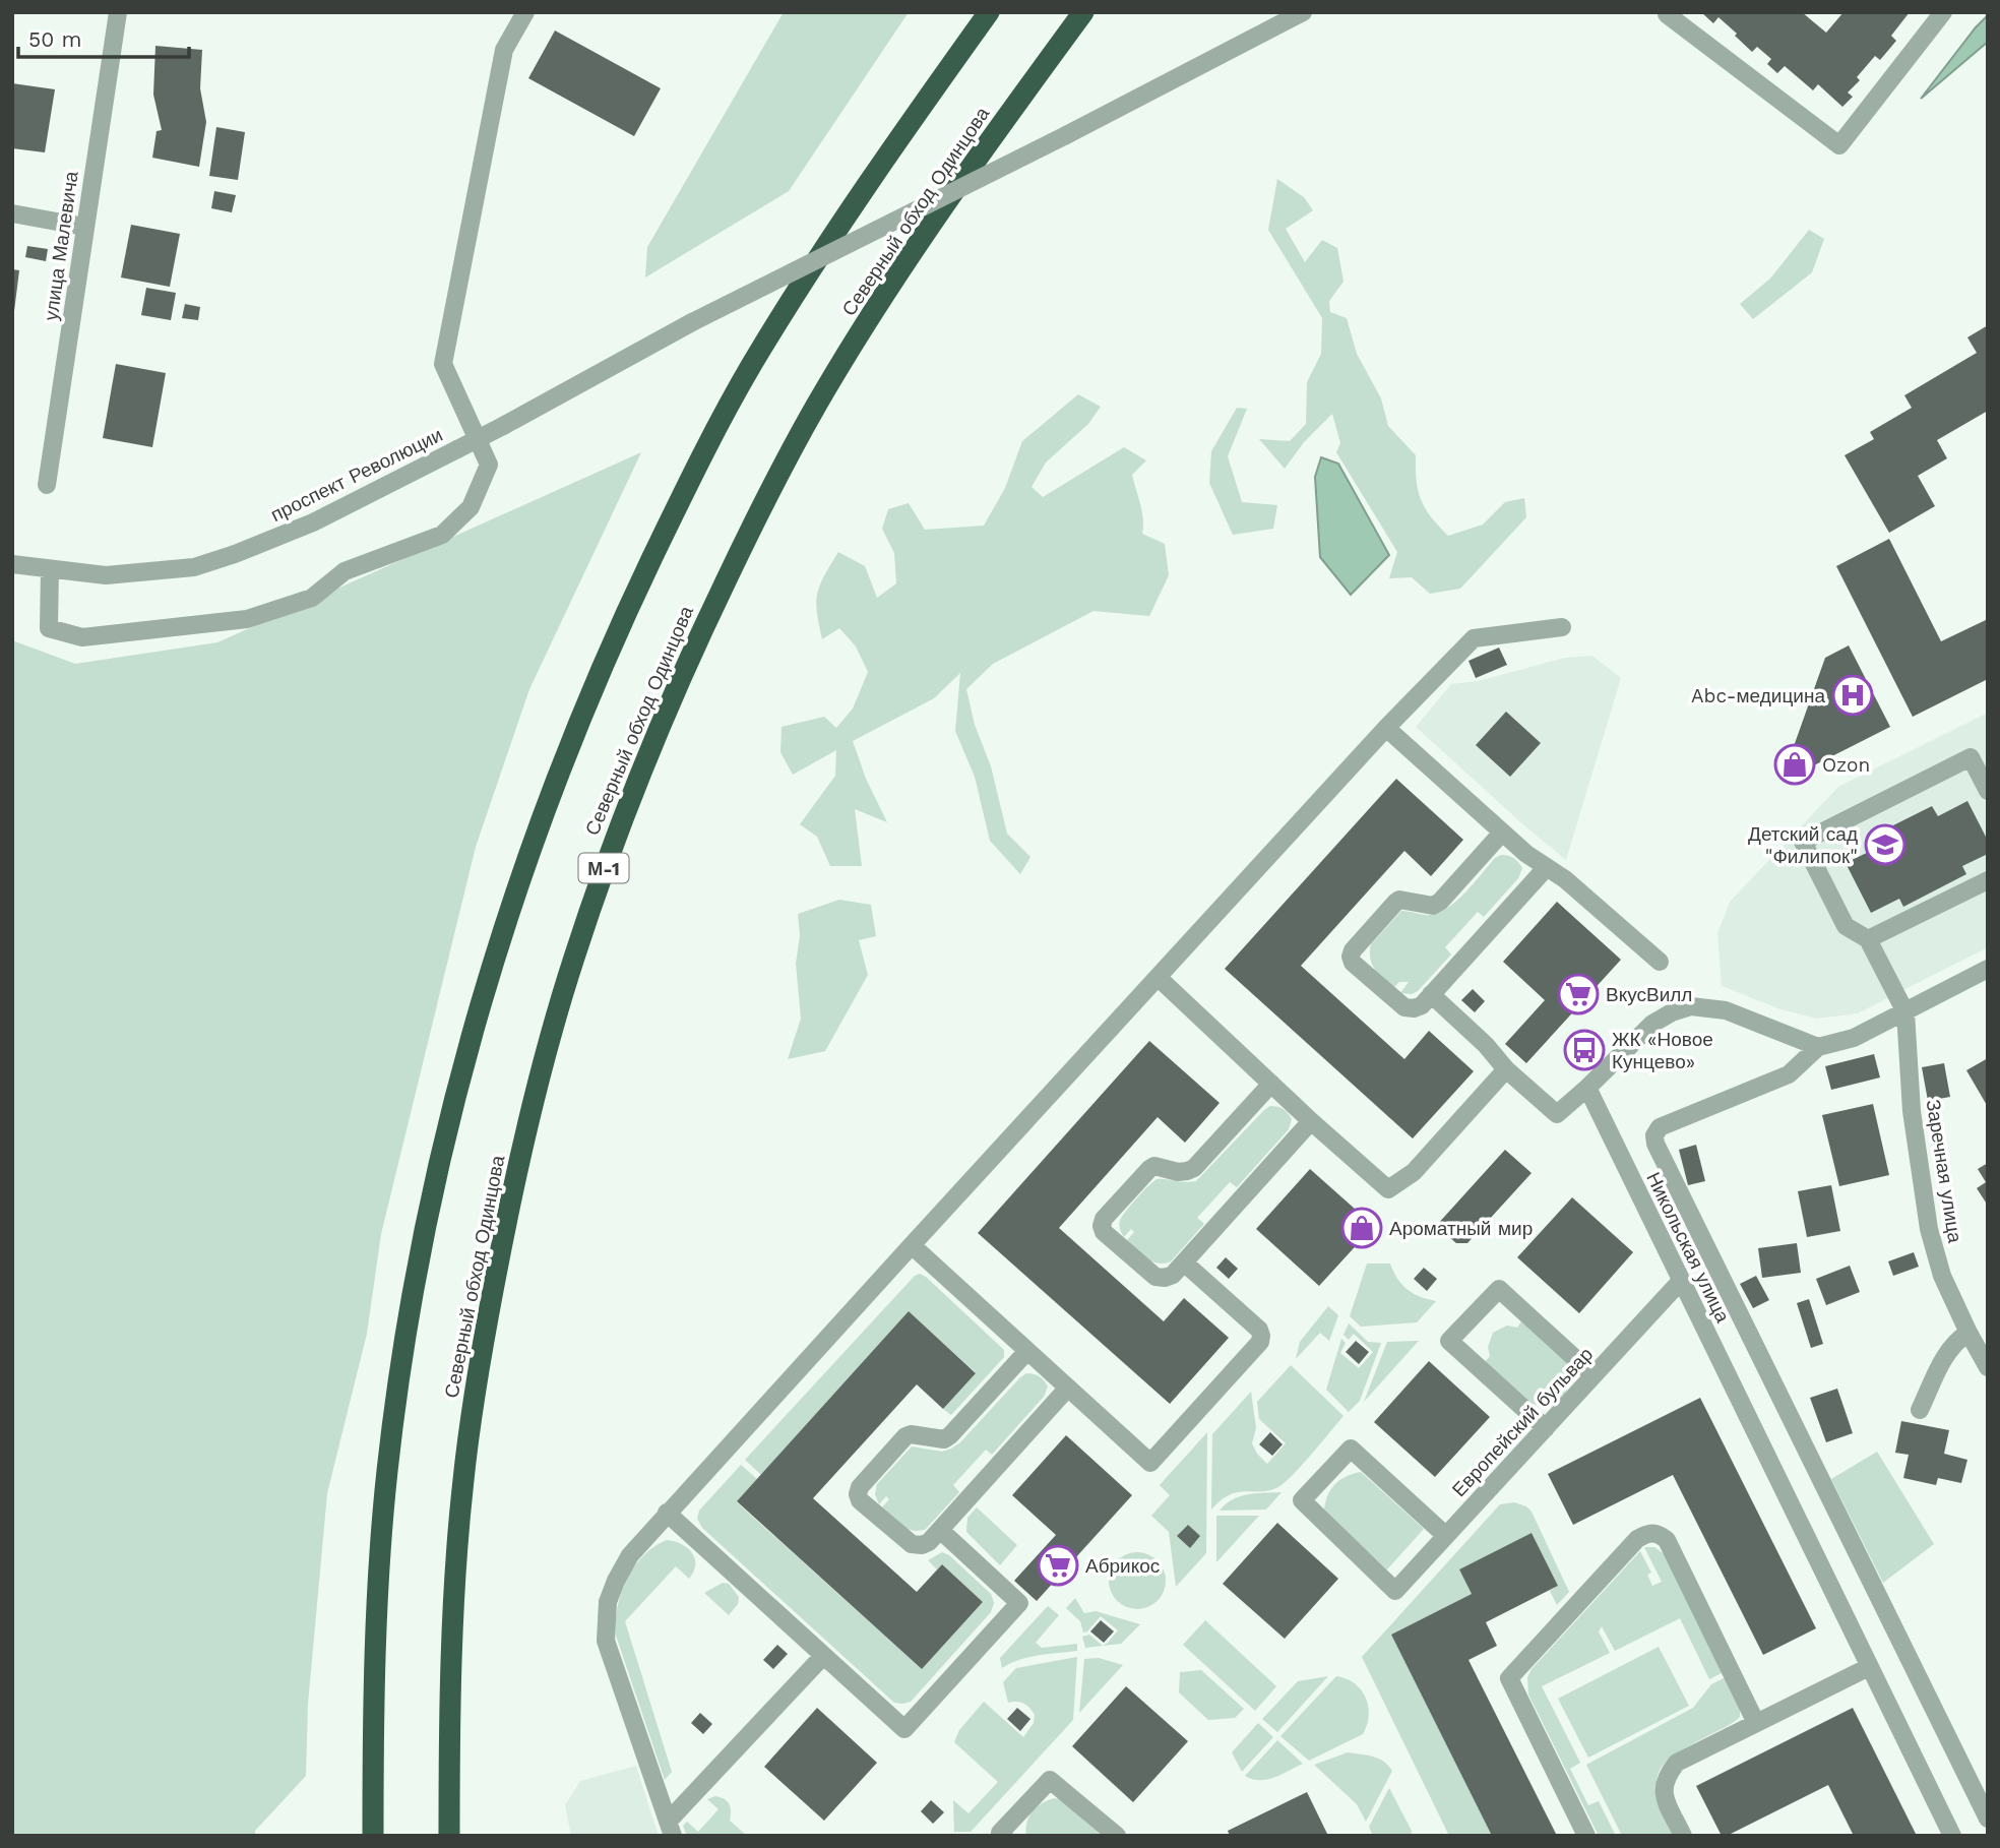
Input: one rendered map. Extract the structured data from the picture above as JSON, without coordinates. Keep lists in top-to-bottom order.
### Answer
{
  "streets": {
    "highway": ["Северный обход Одинцова", "М-1"],
    "street": [
      "улица Малевича",
      "проспект Революции",
      "Заречная улица",
      "Никольская улица",
      "Европейский бульвар"
    ]
  },
  "crossings": [
    ["Никольская улица", "Европейский бульвар"]
  ],
  "places": {
    "hospital": ["Abc-медицина"],
    "shop": ["Ozon", "Ароматный мир"],
    "school or university": ["Детский сад \"Филипок\""],
    "supermarket": ["ВкусВилл", "Абрикос"],
    "bus stop": ["ЖК «Новое Кунцево»"]
  },
  "scale_bar": "50 m"
}
